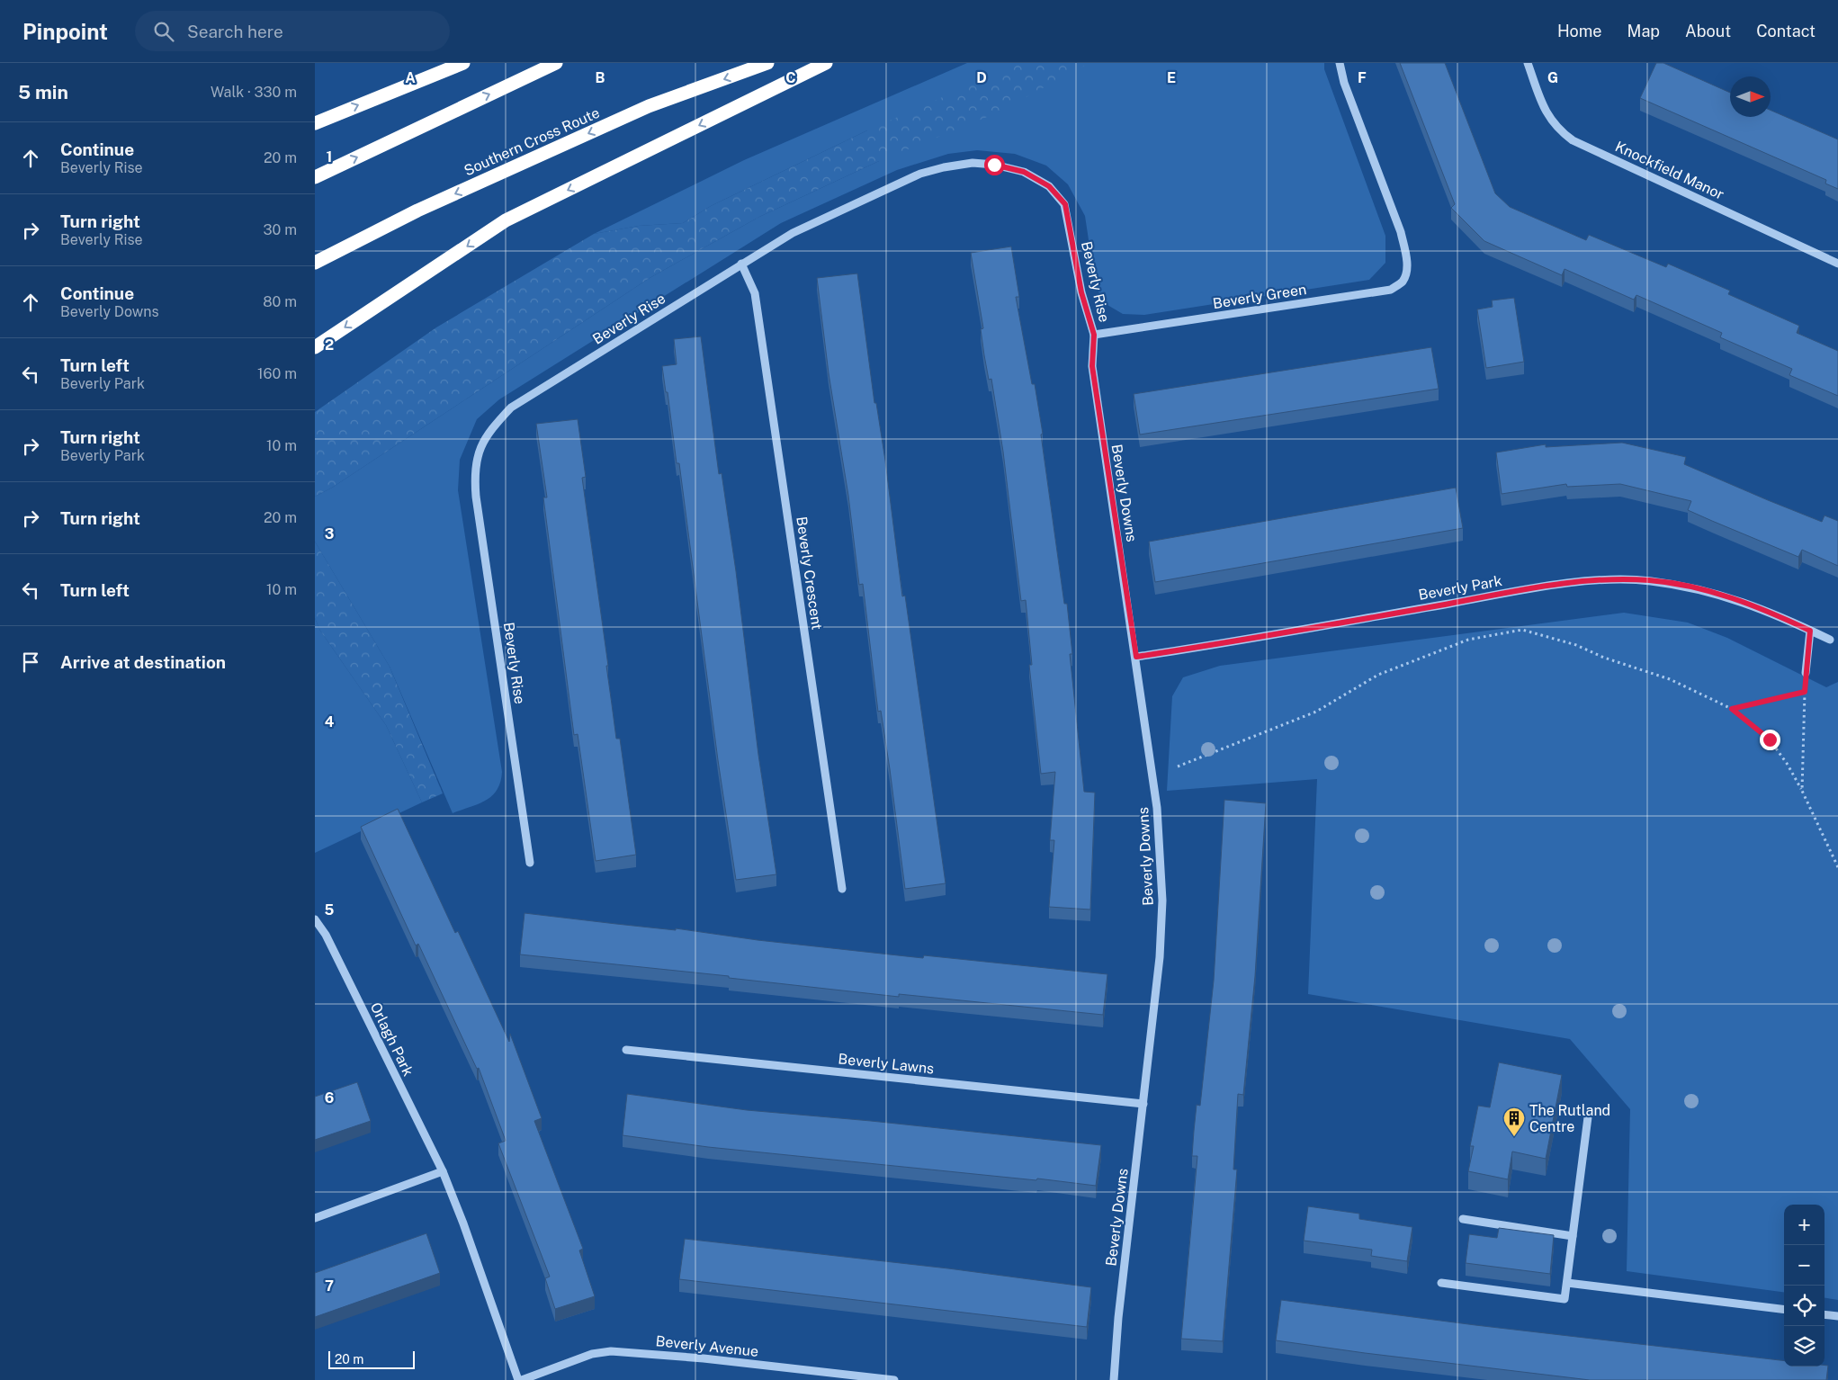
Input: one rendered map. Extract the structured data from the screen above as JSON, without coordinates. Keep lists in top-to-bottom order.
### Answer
{
  "streets": {
    "highway": ["Southern Cross Route"],
    "street": [
      "Knockfield Manor",
      "Beverly Rise",
      "Beverly Green",
      "Beverly Downs",
      "Beverly Crescent",
      "Beverly Park",
      "Orlagh Park",
      "Beverly Lawns",
      "Beverly Avenue"
    ]
  },
  "crossings": [
    ["Beverly Rise", "Beverly Green"],
    ["Beverly Rise", "Beverly Downs"],
    ["Beverly Rise", "Beverly Crescent"],
    ["Beverly Green", "Beverly Downs"],
    ["Beverly Downs", "Beverly Park"],
    ["Beverly Downs", "Beverly Lawns"],
    ["Orlagh Park", "Beverly Avenue"]
  ],
  "places": {
    "building": ["The Rutland Centre"]
  },
  "scale_bar": "20 m",
  "north": "right",
  "page": {
    "header": "Pinpoint",
    "search": "Search here",
    "nav": [
      "Home",
      "Map",
      "About",
      "Contact"
    ],
    "heading": ["5 min", "Walk · 330 m"],
    "list": [
      ["Continue", "Beverly Rise", "20 m"],
      ["Turn right", "Beverly Rise", "30 m"],
      ["Continue", "Beverly Downs", "80 m"],
      ["Turn left", "Beverly Park", "160 m"],
      ["Turn right", "Beverly Park", "10 m"],
      ["Turn right", "20 m"],
      ["Turn left", "10 m"],
      "Arrive at destination"
    ],
    "map_buttons": ["+", "−"],
    "scale": "20 m"
  },
  "grid": {
    "columns": [
      "A",
      "B",
      "C",
      "D",
      "E",
      "F",
      "G"
    ],
    "rows": [
      "1",
      "2",
      "3",
      "4",
      "5",
      "6",
      "7"
    ]
  }
}
